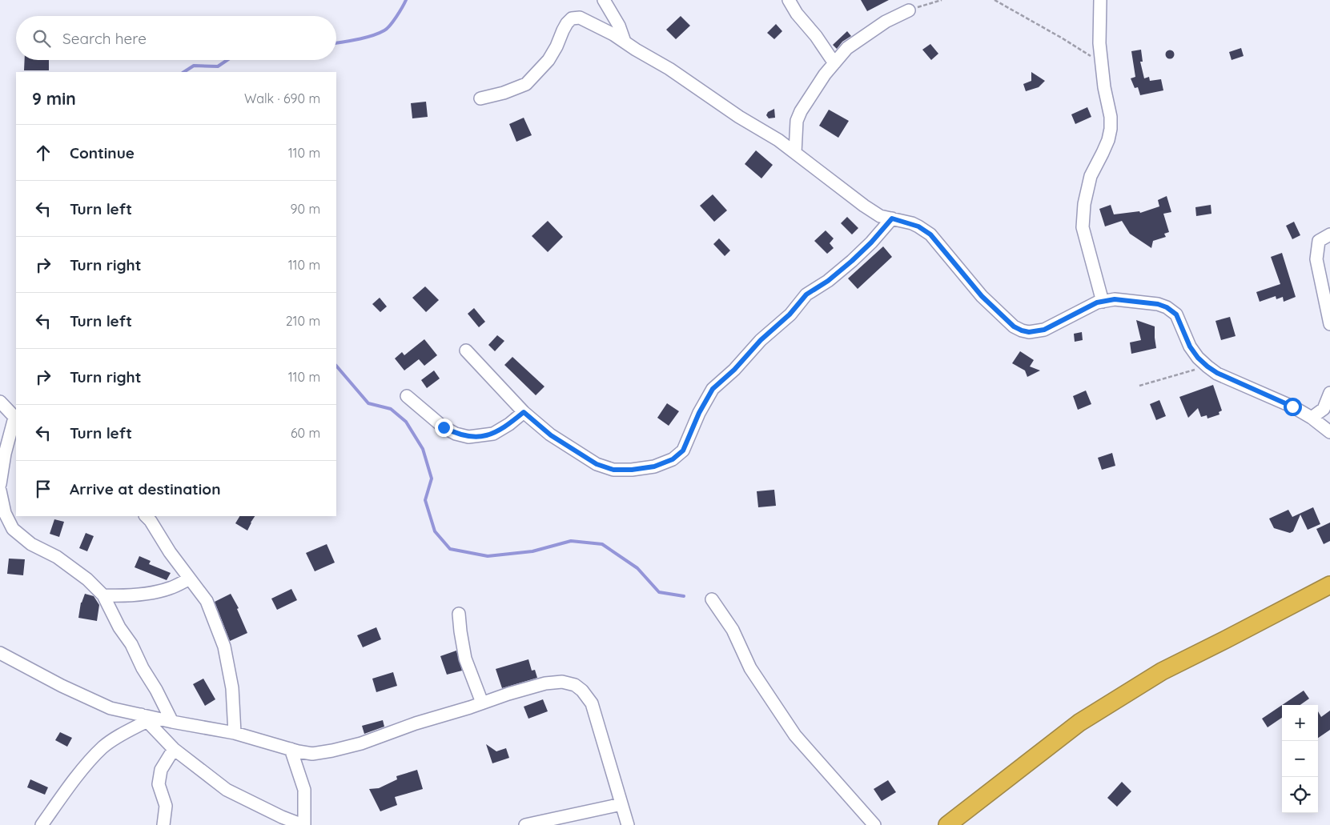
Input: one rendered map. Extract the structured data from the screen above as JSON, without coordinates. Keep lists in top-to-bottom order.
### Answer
{
  "page": {
    "search": "Search here",
    "heading": ["9 min", "Walk · 690 m"],
    "list": [
      ["Continue", "110 m"],
      ["Turn left", "90 m"],
      ["Turn right", "110 m"],
      ["Turn left", "210 m"],
      ["Turn right", "110 m"],
      ["Turn left", "60 m"],
      "Arrive at destination"
    ],
    "map_buttons": ["+", "−"]
  }
}
